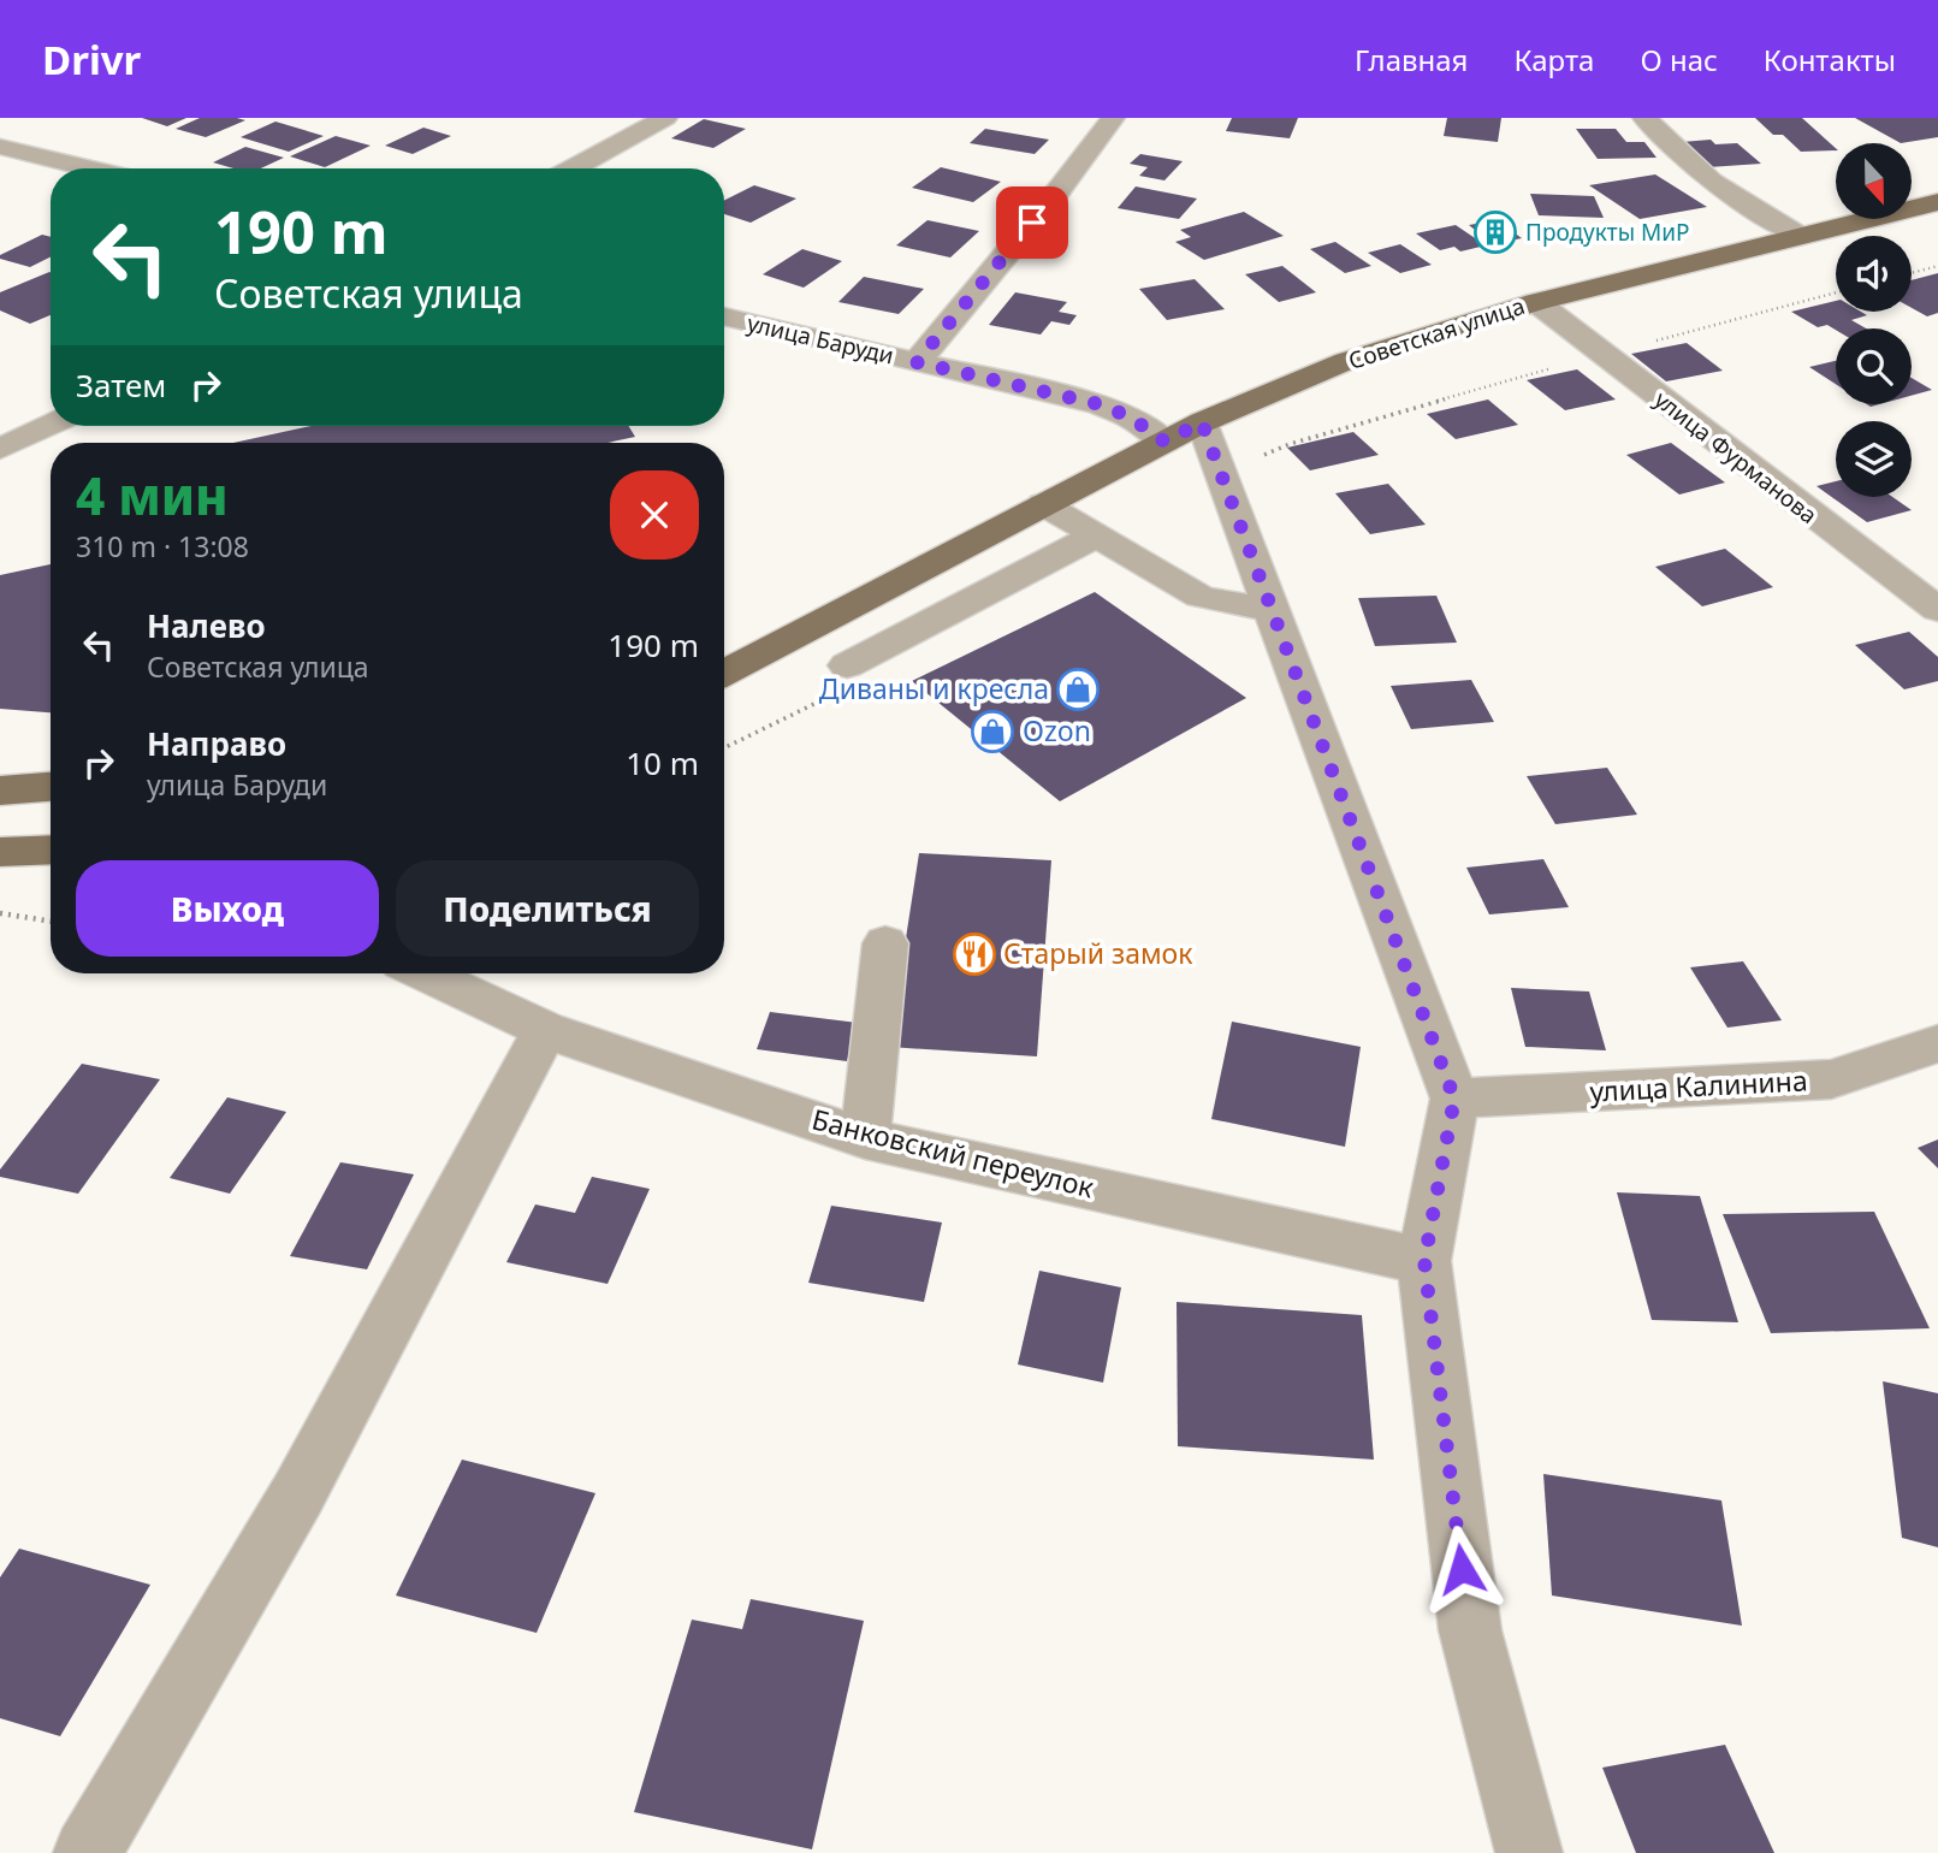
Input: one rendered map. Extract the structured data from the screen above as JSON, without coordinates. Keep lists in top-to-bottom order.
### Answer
{
  "streets": {
    "main road": ["Советская улица"],
    "street": [
      "улица Баруди",
      "улица Фурманова",
      "улица Калинина",
      "Банковский переулок"
    ]
  },
  "crossings": [
    ["Советская улица", "улица Баруди"],
    ["Советская улица", "улица Фурманова"]
  ],
  "places": {
    "building": ["Продукты МиР"],
    "shop": ["Диваны и кресла", "Ozon"],
    "restaurant": ["Старый замок"]
  },
  "north": "bottom",
  "page": {
    "header": "Drivr",
    "nav": [
      "Главная",
      "Карта",
      "О нас",
      "Контакты"
    ],
    "turn": ["190 m", "Советская улица"],
    "then": "Затем",
    "heading": ["4 мин", "310 m · 13:08"],
    "list": [
      {
        "name": "Налево",
        "note": "Советская улица",
        "value": "190 m"
      },
      {
        "name": "Направо",
        "note": "улица Баруди",
        "value": "10 m"
      }
    ],
    "buttons": ["Выход", "Поделиться"]
  }
}
